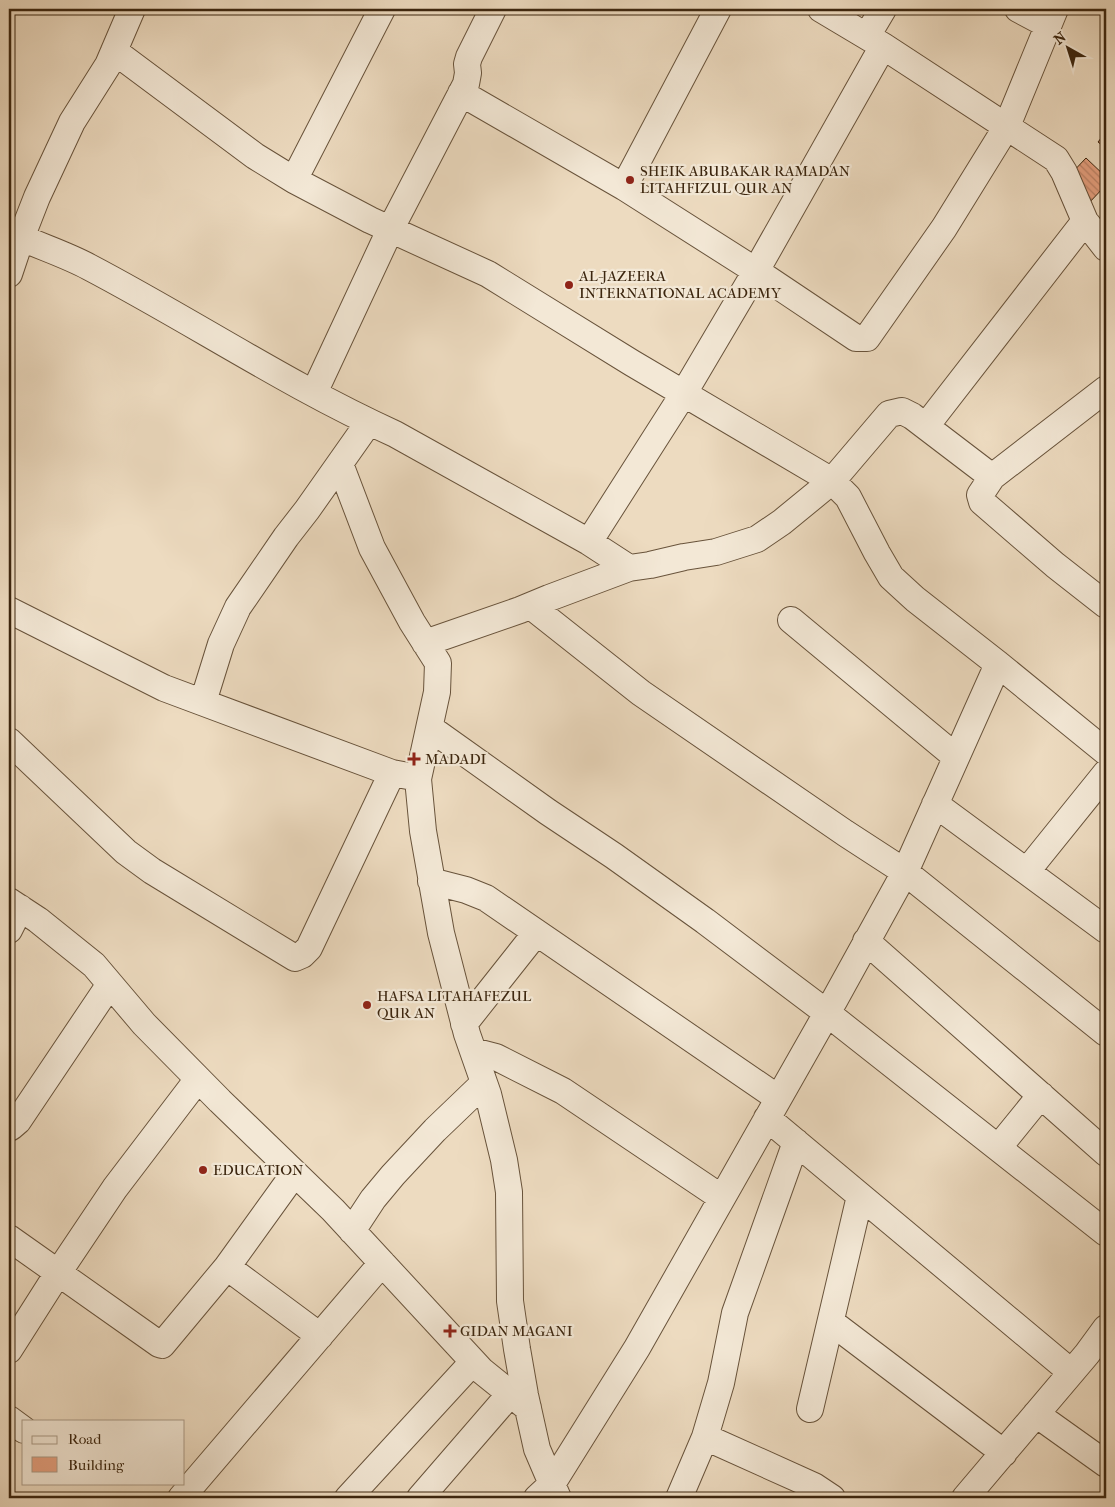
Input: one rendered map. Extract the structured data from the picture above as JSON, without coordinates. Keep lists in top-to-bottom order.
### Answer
{
  "places": {
    "other": [
      "SHEIK ABUBAKAR RAMADAN LITAHFIZUL QUR AN",
      "AL-JAZEERA INTERNATIONAL ACADEMY",
      "HAFSA LITAHAFEZUL QUR AN",
      "EDUCATION"
    ],
    "health": ["MADADI", "GIDAN MAGANI"]
  },
  "legend": ["Road", "Building"],
  "north": "top left"
}
